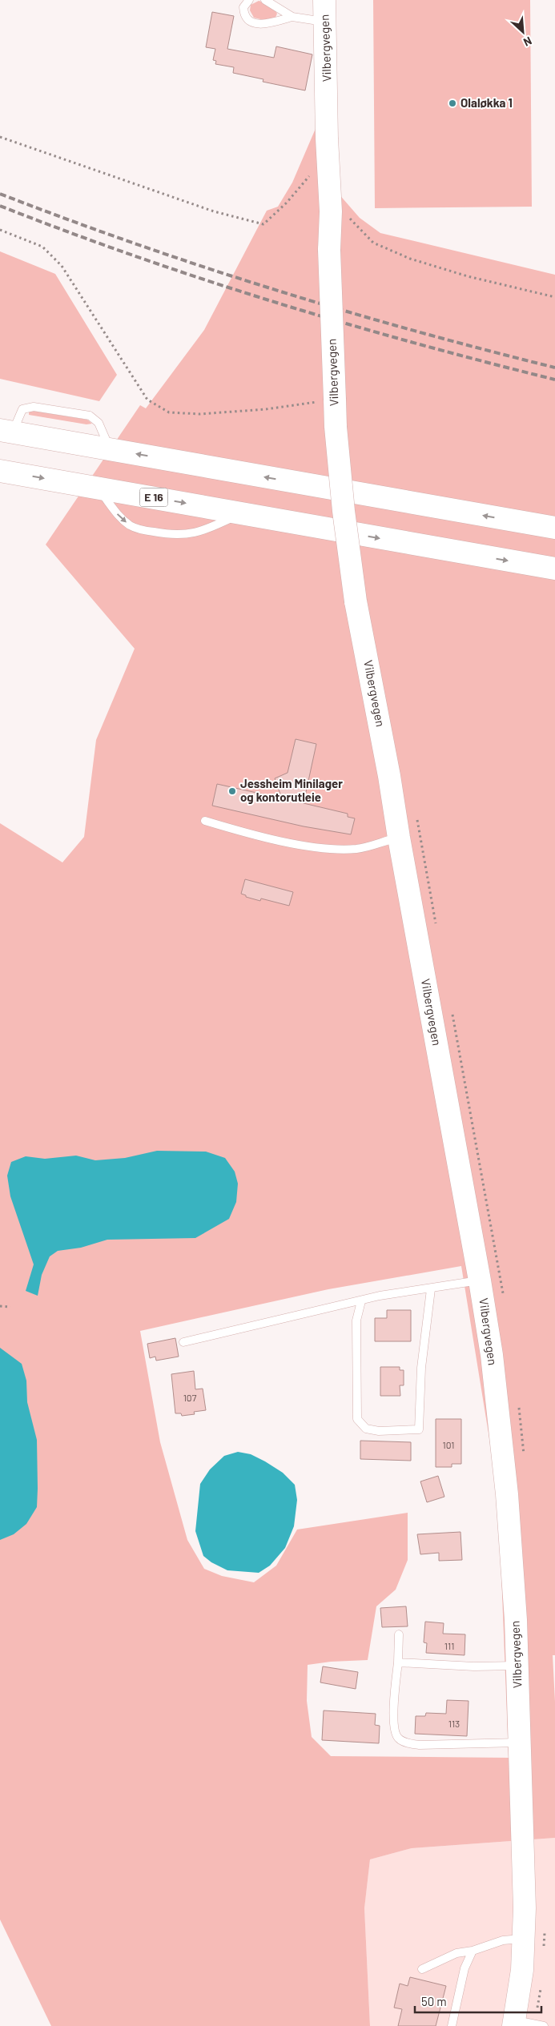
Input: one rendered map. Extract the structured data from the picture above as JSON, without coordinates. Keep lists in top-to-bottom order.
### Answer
{
  "streets": {
    "main road": ["Vilbergvegen", "E 16"]
  },
  "places": ["Olaløkka 1", "Jessheim Minilager og kontorutleie"],
  "house_numbers": [
    "107",
    "101",
    "111",
    "113"
  ],
  "scale_bar": "50 m",
  "north": "bottom right"
}
